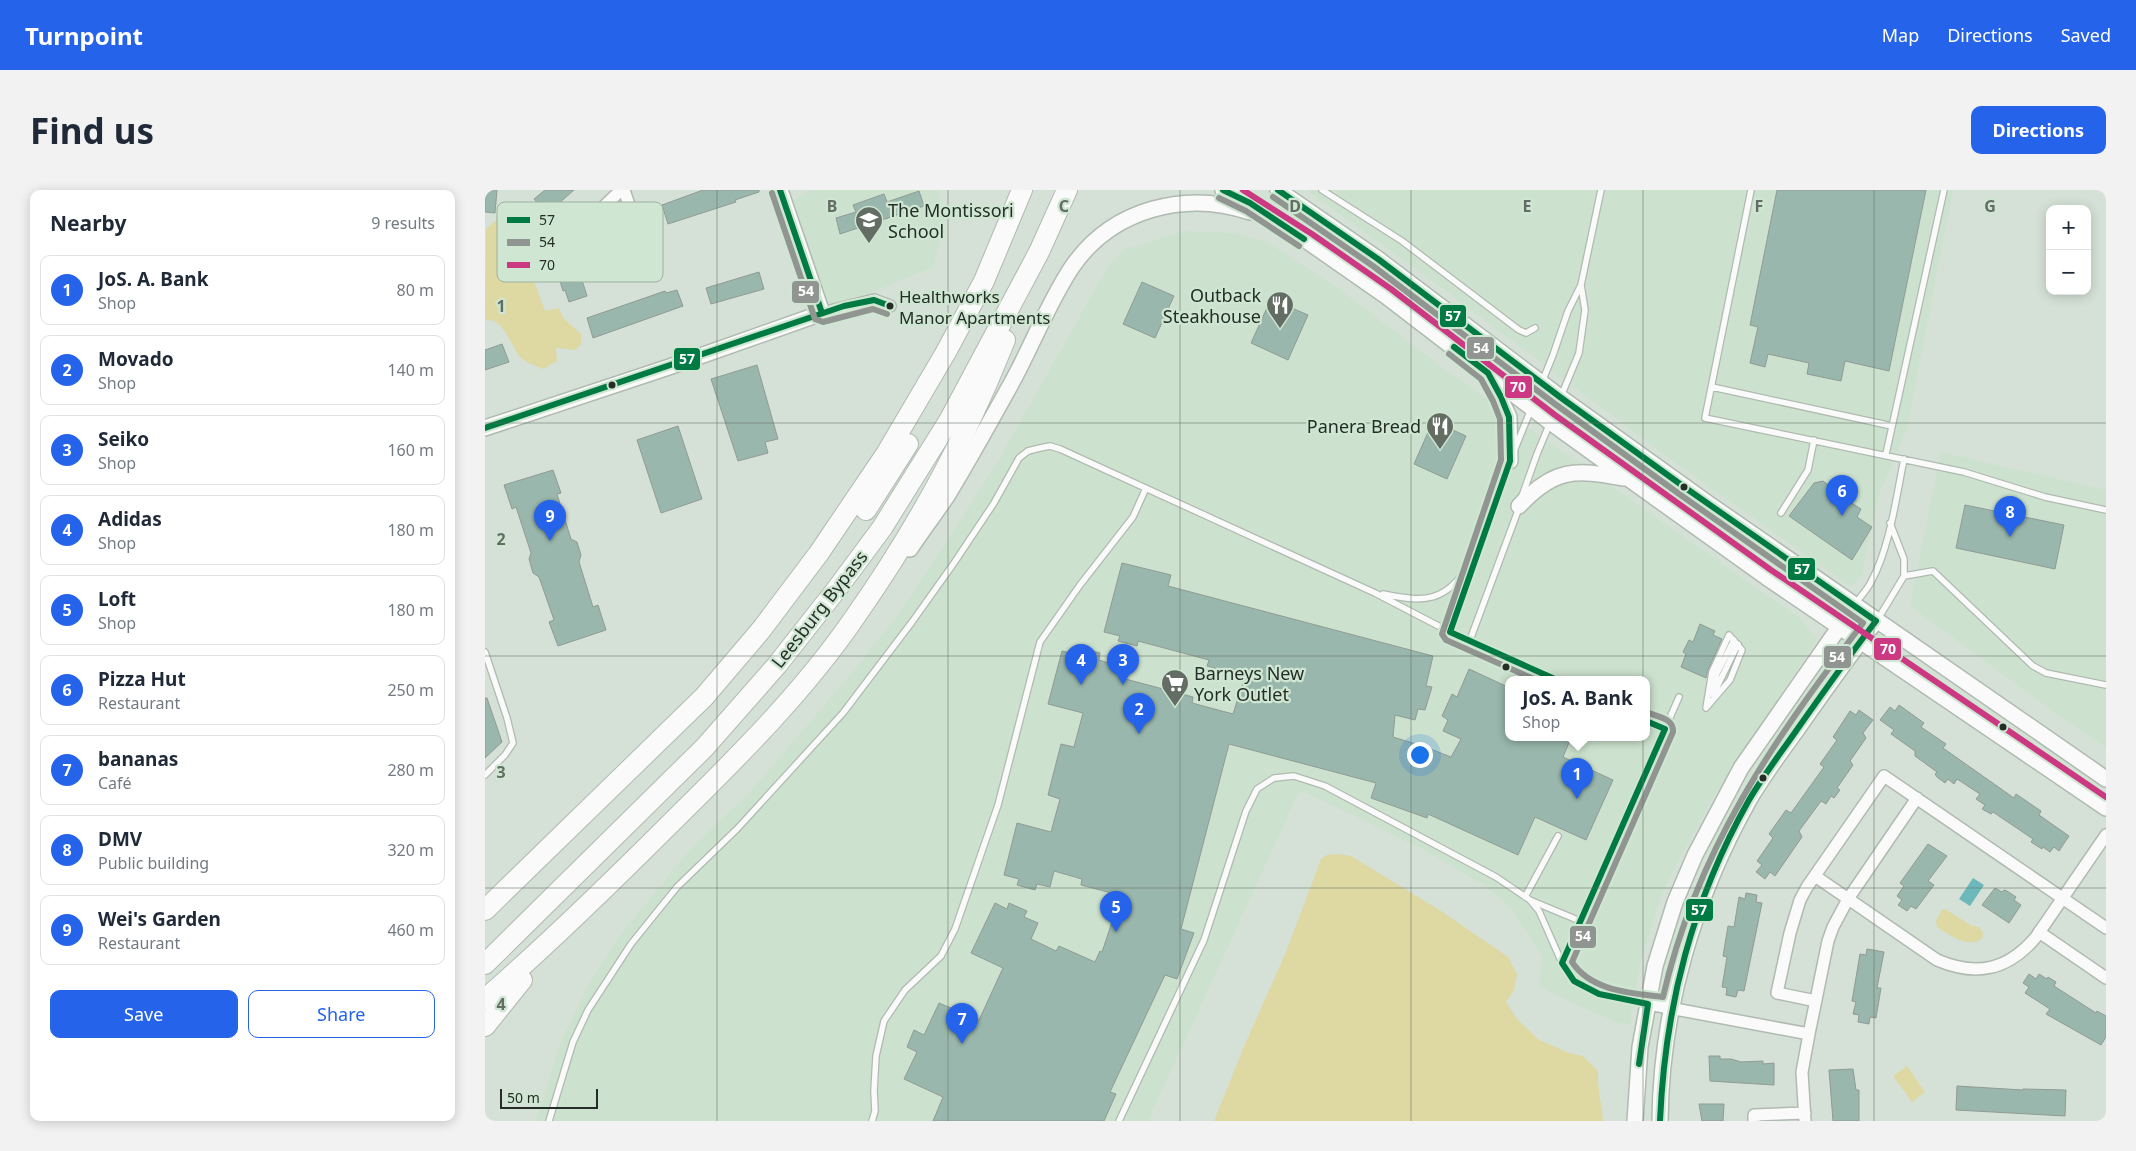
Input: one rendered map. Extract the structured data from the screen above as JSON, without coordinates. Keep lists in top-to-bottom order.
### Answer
{
  "streets": {
    "highway": ["Leesburg Bypass"]
  },
  "places": {
    "school or university": ["The Montissori School"],
    "other": ["Healthworks Manor Apartments"],
    "restaurant": ["Outback Steakhouse", "Panera Bread"],
    "supermarket": ["Barneys New York Outlet"]
  },
  "lines": ["transit line 57", "transit line 70", "transit line 54"],
  "legend": ["57", "54", "70"],
  "scale_bar": "50 m",
  "page": {
    "header": "Turnpoint",
    "nav": ["Map", "Directions", "Saved"],
    "buttons": [
      "Directions",
      ["Save", "Share"]
    ],
    "title": "Find us",
    "heading": ["Nearby", "9 results"],
    "map_buttons": ["+", "−"],
    "list": [
      {
        "mark": "1",
        "name": "JoS. A. Bank",
        "note": "Shop",
        "value": "80 m"
      },
      {
        "mark": "2",
        "name": "Movado",
        "note": "Shop",
        "value": "140 m"
      },
      {
        "mark": "3",
        "name": "Seiko",
        "note": "Shop",
        "value": "160 m"
      },
      {
        "mark": "4",
        "name": "Adidas",
        "note": "Shop",
        "value": "180 m"
      },
      {
        "mark": "5",
        "name": "Loft",
        "note": "Shop",
        "value": "180 m"
      },
      {
        "mark": "6",
        "name": "Pizza Hut",
        "note": "Restaurant",
        "value": "250 m"
      },
      {
        "mark": "7",
        "name": "bananas",
        "note": "Café",
        "value": "280 m"
      },
      {
        "mark": "8",
        "name": "DMV",
        "note": "Public building",
        "value": "320 m"
      },
      {
        "mark": "9",
        "name": "Wei's Garden",
        "note": "Restaurant",
        "value": "460 m"
      }
    ],
    "pins": [
      "6",
      "8",
      "9",
      "3",
      "4",
      "2",
      "1",
      "5",
      "7"
    ],
    "popup": ["JoS. A. Bank", "Shop"],
    "scale": "50 m"
  },
  "grid": {
    "columns": [
      "B",
      "C",
      "D",
      "E",
      "F",
      "G"
    ],
    "rows": [
      "1",
      "2",
      "3",
      "4"
    ]
  }
}
